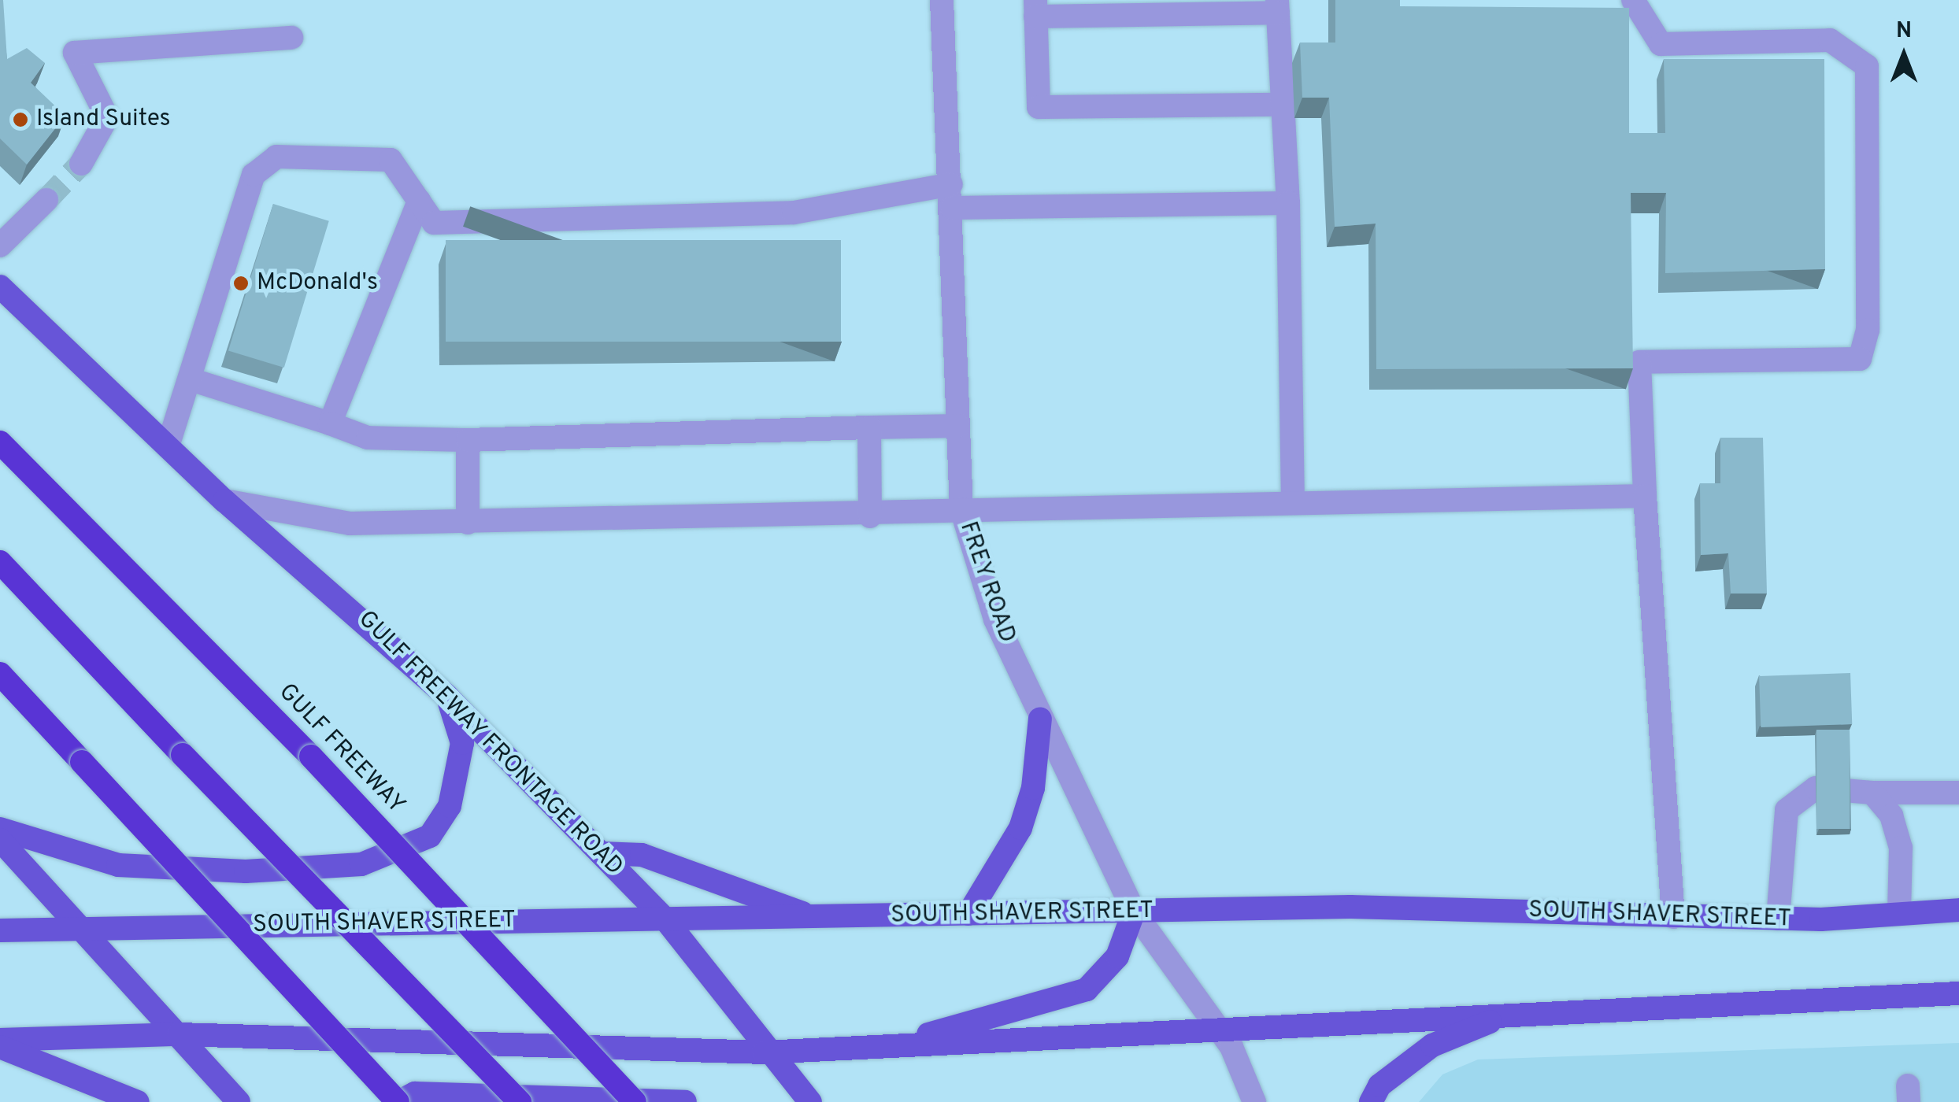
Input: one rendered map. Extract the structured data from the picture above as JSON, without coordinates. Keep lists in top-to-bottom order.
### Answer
{
  "streets": {
    "highway": ["GULF FREEWAY"],
    "main road": ["GULF FREEWAY FRONTAGE ROAD", "SOUTH SHAVER STREET"],
    "street": ["FREY ROAD"]
  },
  "crossings": [
    ["FREY ROAD", "SOUTH SHAVER STREET"],
    ["GULF FREEWAY FRONTAGE ROAD", "SOUTH SHAVER STREET"]
  ],
  "places": ["Island Suites", "McDonald's"],
  "north": "top"
}
